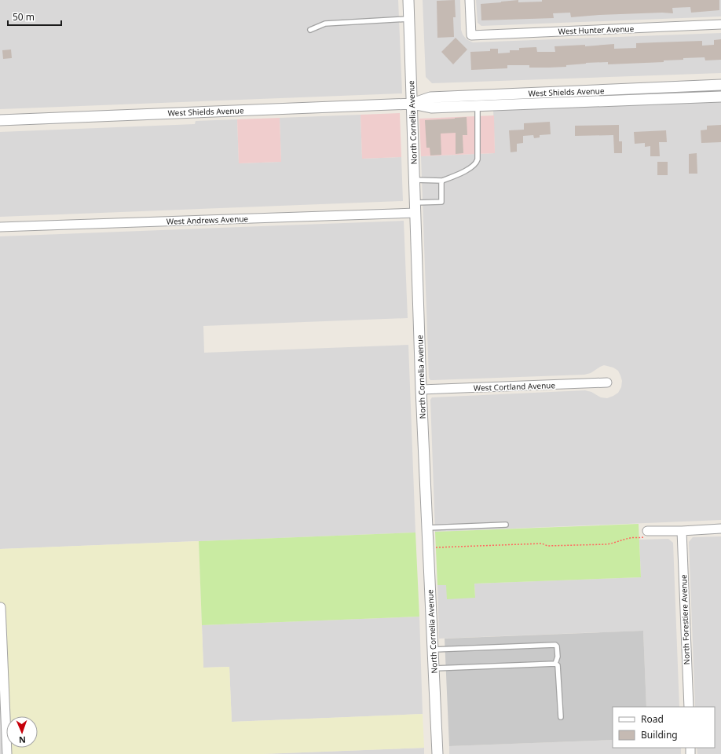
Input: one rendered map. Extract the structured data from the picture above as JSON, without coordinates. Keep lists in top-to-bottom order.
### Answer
{
  "streets": {
    "street": [
      "West Hunter Avenue",
      "West Shields Avenue",
      "North Cornelia Avenue",
      "West Andrews Avenue",
      "West Cortland Avenue",
      "North Forestiere Avenue"
    ]
  },
  "crossings": [
    ["West Shields Avenue", "North Cornelia Avenue"],
    ["North Cornelia Avenue", "West Andrews Avenue"],
    ["North Cornelia Avenue", "West Cortland Avenue"]
  ],
  "legend": ["Road", "Building"],
  "scale_bar": "50 m",
  "north": "bottom"
}
